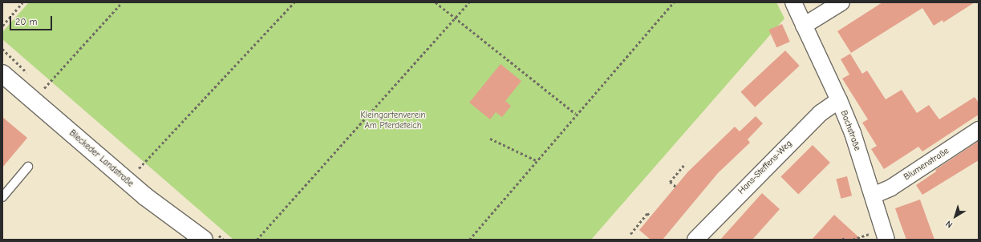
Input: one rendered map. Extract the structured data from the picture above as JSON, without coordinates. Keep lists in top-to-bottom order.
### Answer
{
  "streets": {
    "street": [
      "Bachstraße",
      "Bleckeder Landstraße",
      "Blumenstraße",
      "Hans-Steffens-Weg"
    ]
  },
  "crossings": [
    ["Bachstraße", "Blumenstraße"],
    ["Bachstraße", "Hans-Steffens-Weg"]
  ],
  "parks": ["Kleingartenverein Am Pferdeteich"],
  "scale_bar": "20 m",
  "north": "bottom left"
}
